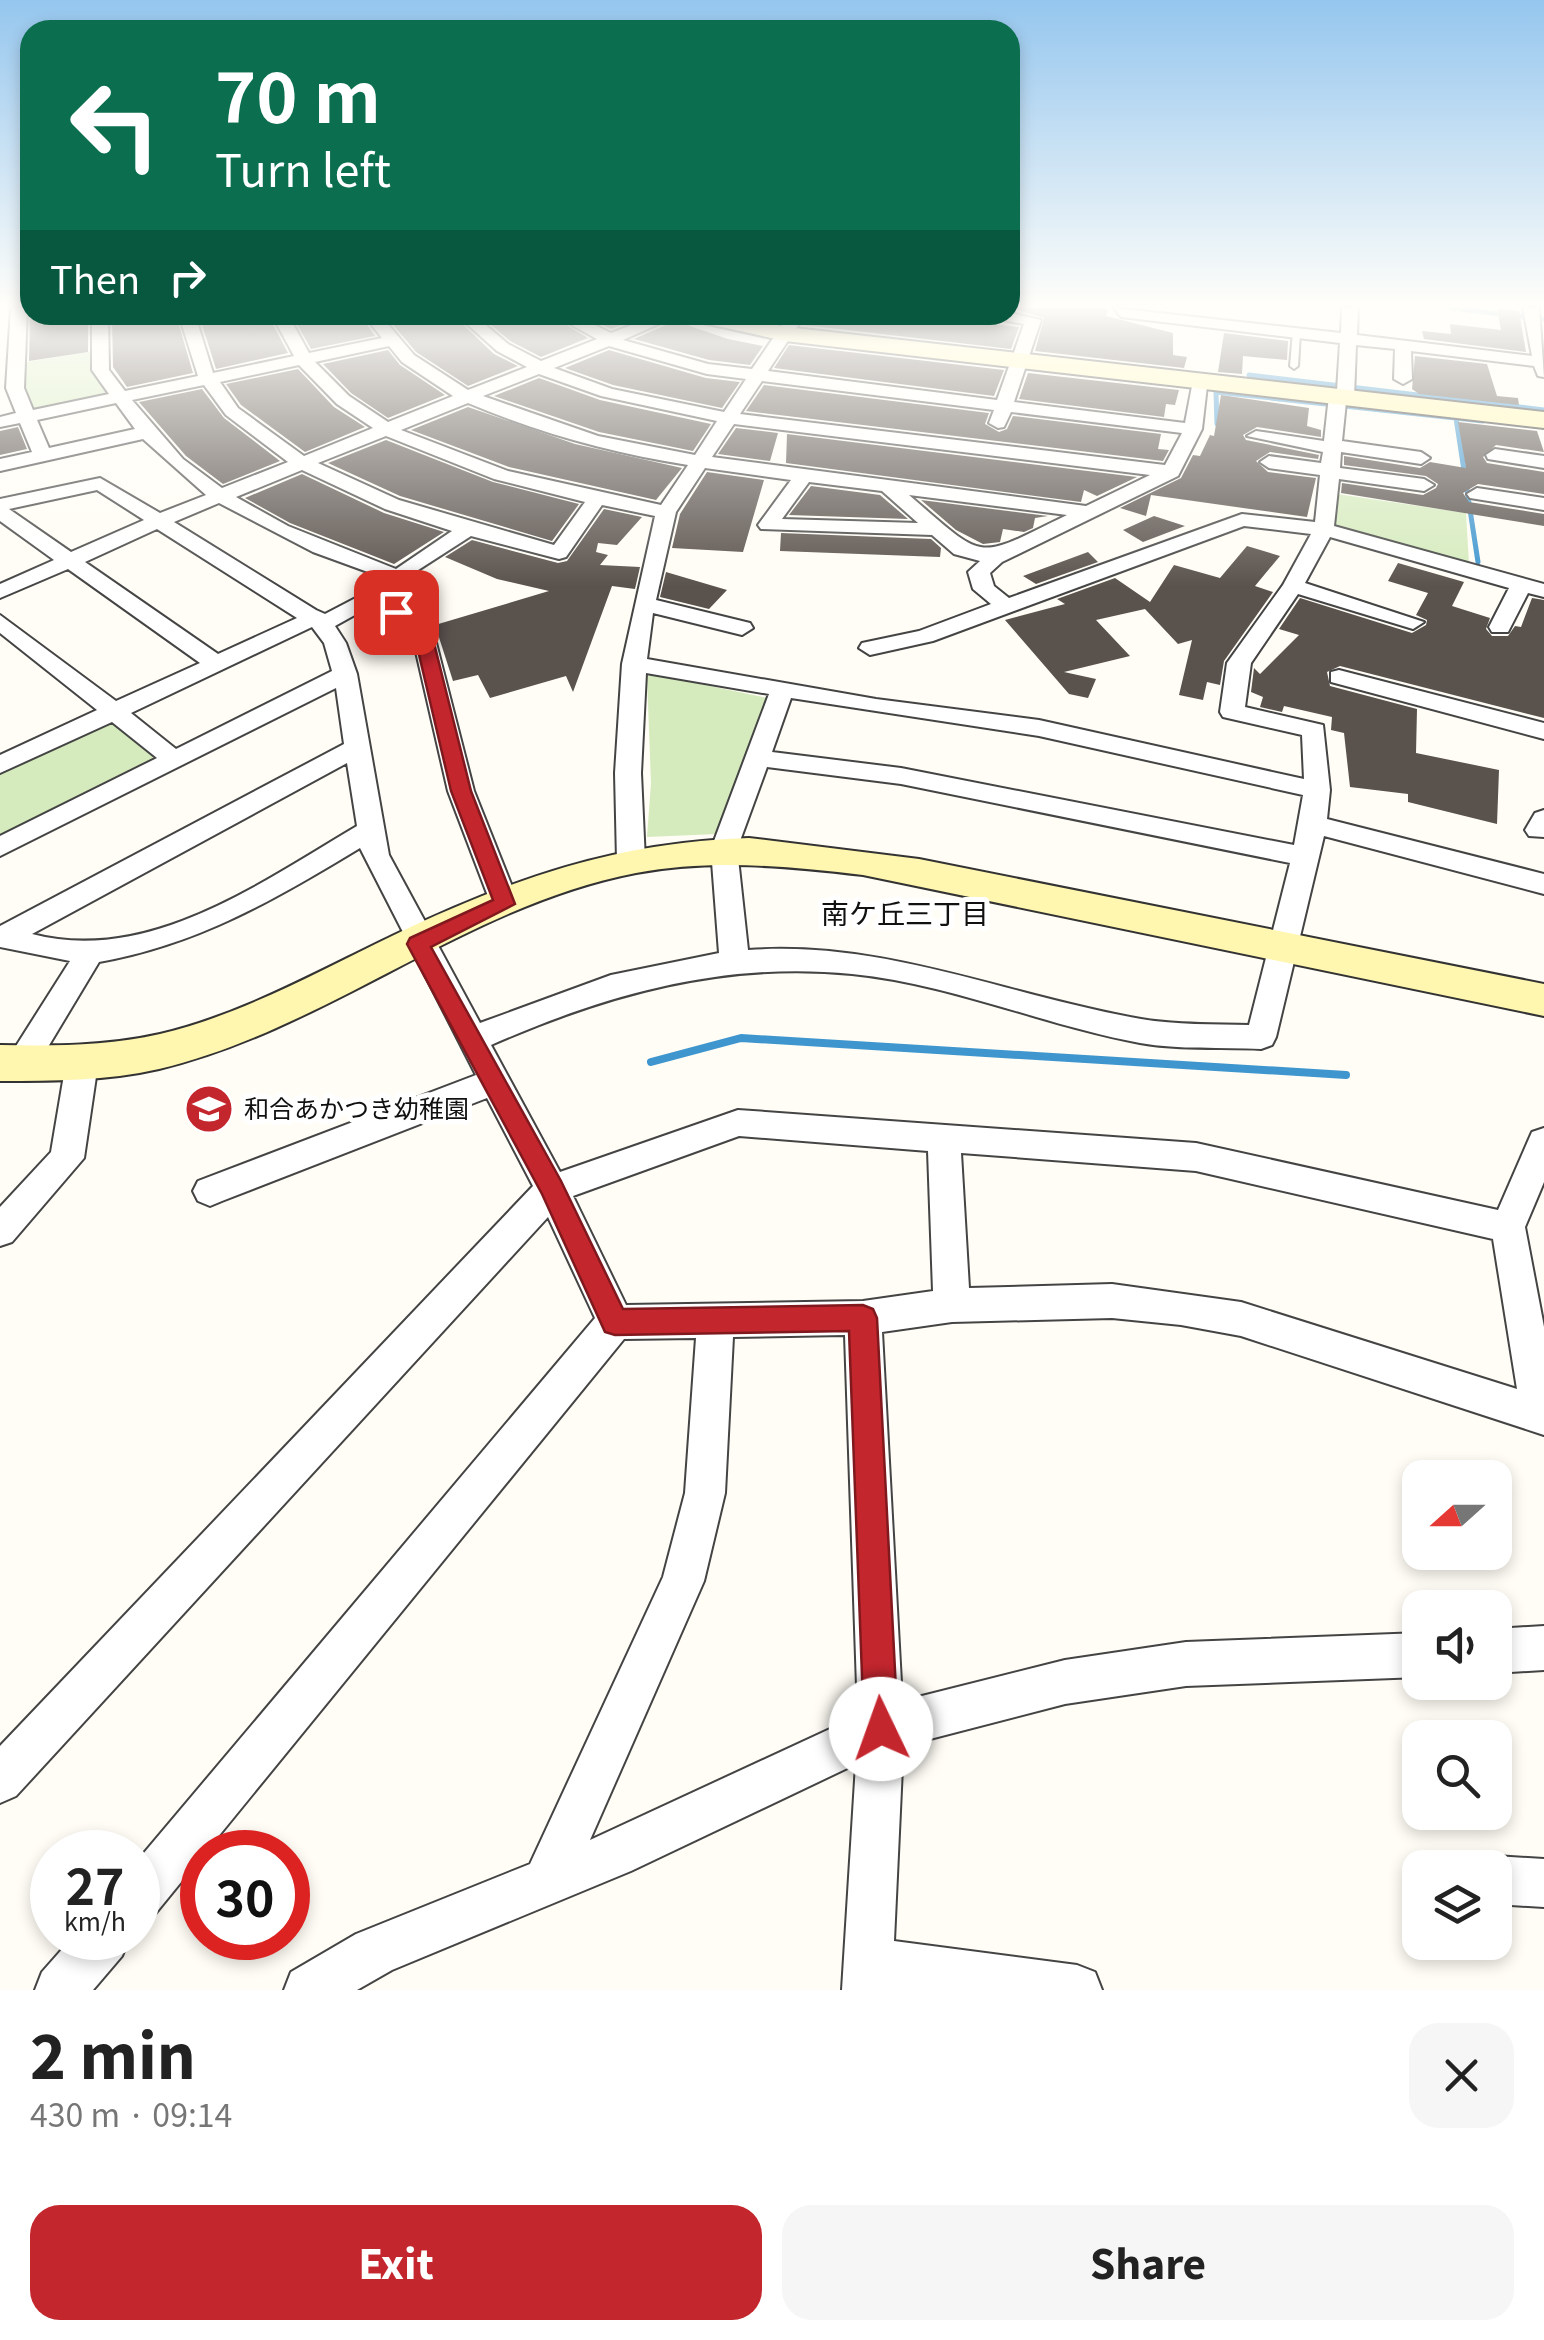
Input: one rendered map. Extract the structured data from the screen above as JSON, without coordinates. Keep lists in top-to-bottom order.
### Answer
{
  "districts": ["南ケ丘三丁目"],
  "places": {
    "school or university": ["和合あかつき幼稚園"]
  },
  "north": "left",
  "page": {
    "turn": ["70 m", "Turn left"],
    "then": "Then",
    "speed": "27 km/h",
    "limit": "30",
    "heading": ["2 min", "430 m · 09:14"],
    "buttons": ["Exit", "Share"]
  }
}
